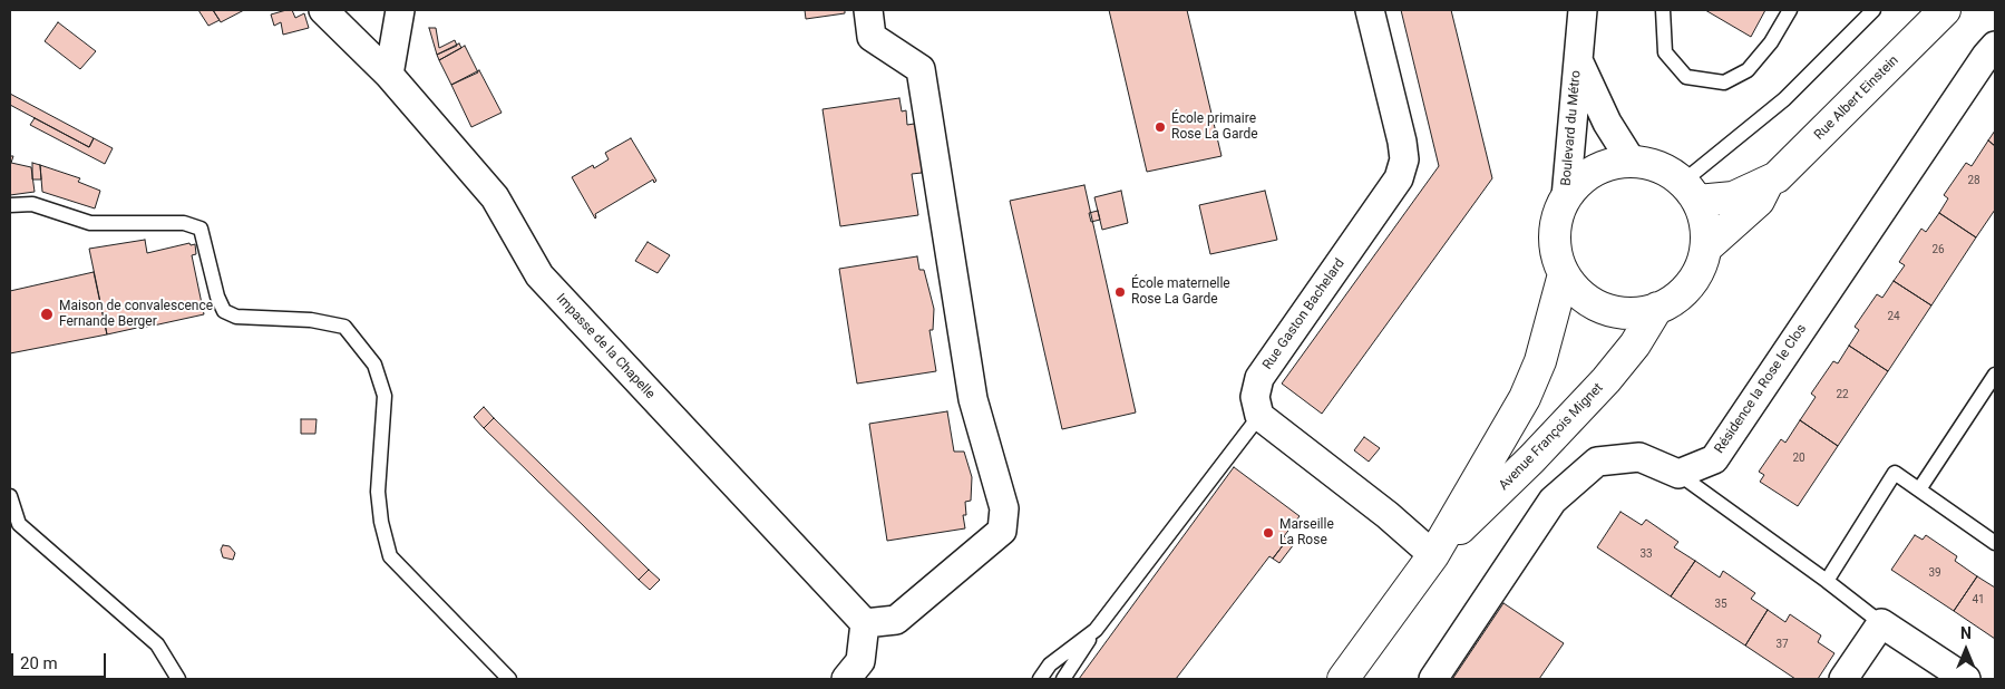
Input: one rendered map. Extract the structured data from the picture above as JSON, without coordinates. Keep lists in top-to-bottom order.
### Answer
{
  "streets": {
    "street": [
      "Rue Albert Einstein",
      "Boulevard du Métro",
      "Rue Gaston Bachelard",
      "Impasse de la Chapelle",
      "Résidence la Rose le Clos",
      "Avenue François Mignet"
    ]
  },
  "crossings": [
    ["Rue Albert Einstein", "Boulevard du Métro"],
    ["Rue Albert Einstein", "Avenue François Mignet"],
    ["Boulevard du Métro", "Avenue François Mignet"]
  ],
  "places": [
    "École primaire Rose La Garde",
    "École maternelle Rose La Garde",
    "Maison de convalescence Fernande Berger",
    "Marseille La Rose"
  ],
  "house_numbers": [
    "28",
    "26",
    "24",
    "22",
    "20",
    "33",
    "39",
    "41",
    "35",
    "37"
  ],
  "scale_bar": "20 m",
  "north": "top"
}
